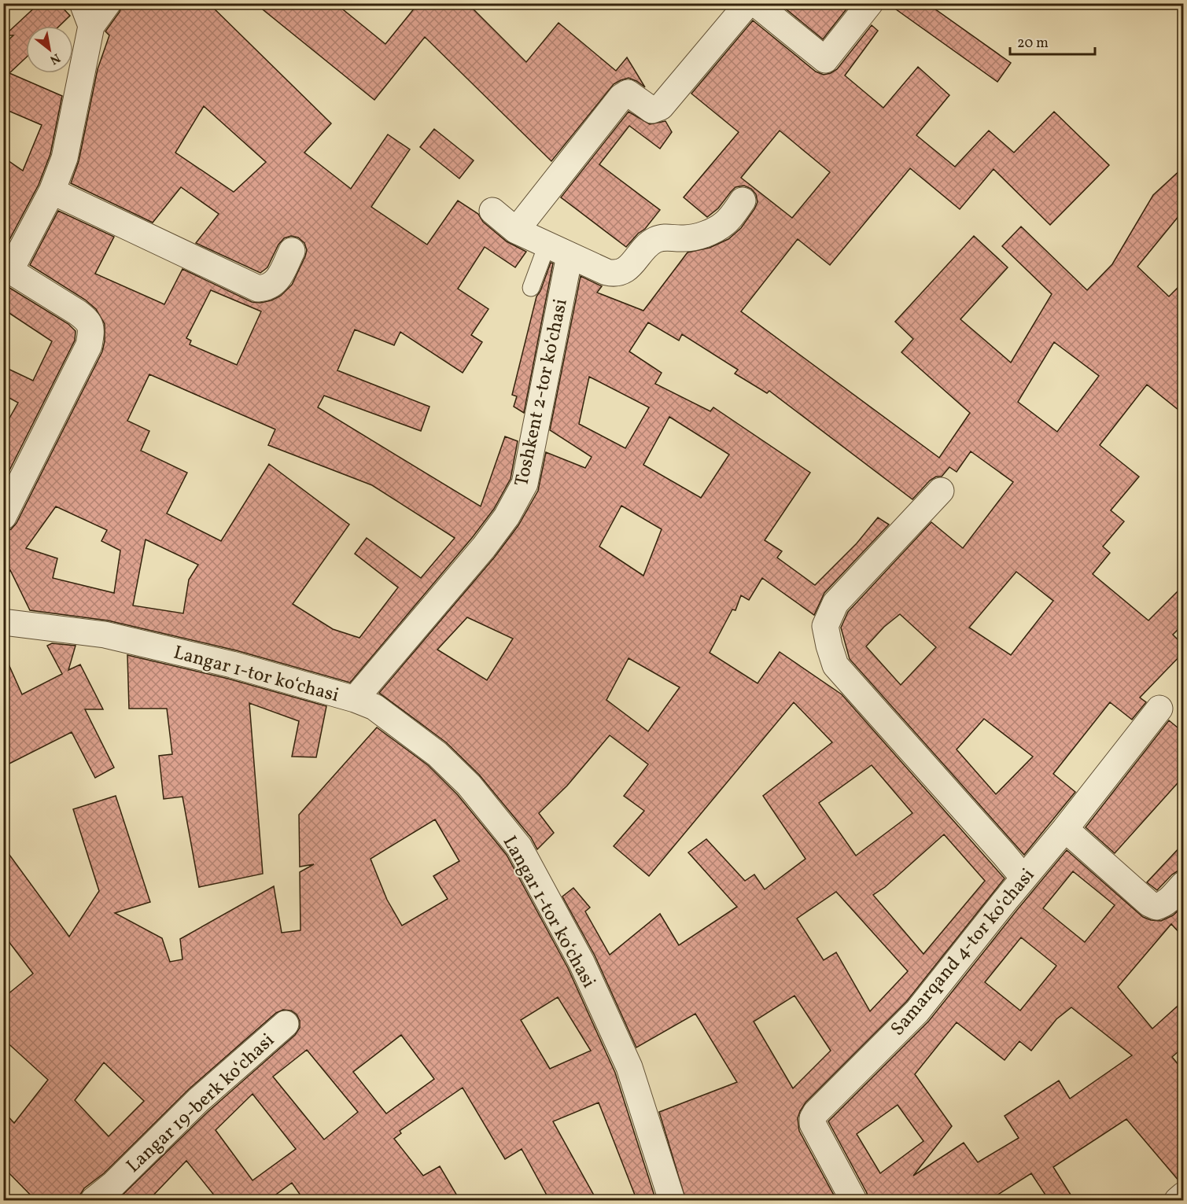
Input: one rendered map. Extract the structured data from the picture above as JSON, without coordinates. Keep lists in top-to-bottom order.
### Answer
{
  "streets": {
    "street": [
      "Toshkent 2-tor koʻchasi",
      "Langar 1-tor koʻchasi",
      "Samarqand 4-tor koʻchasi",
      "Langar 19-berk koʻchasi"
    ]
  },
  "crossings": [
    ["Toshkent 2-tor koʻchasi", "Langar 1-tor koʻchasi"]
  ],
  "scale_bar": "20 m",
  "north": "bottom right"
}
